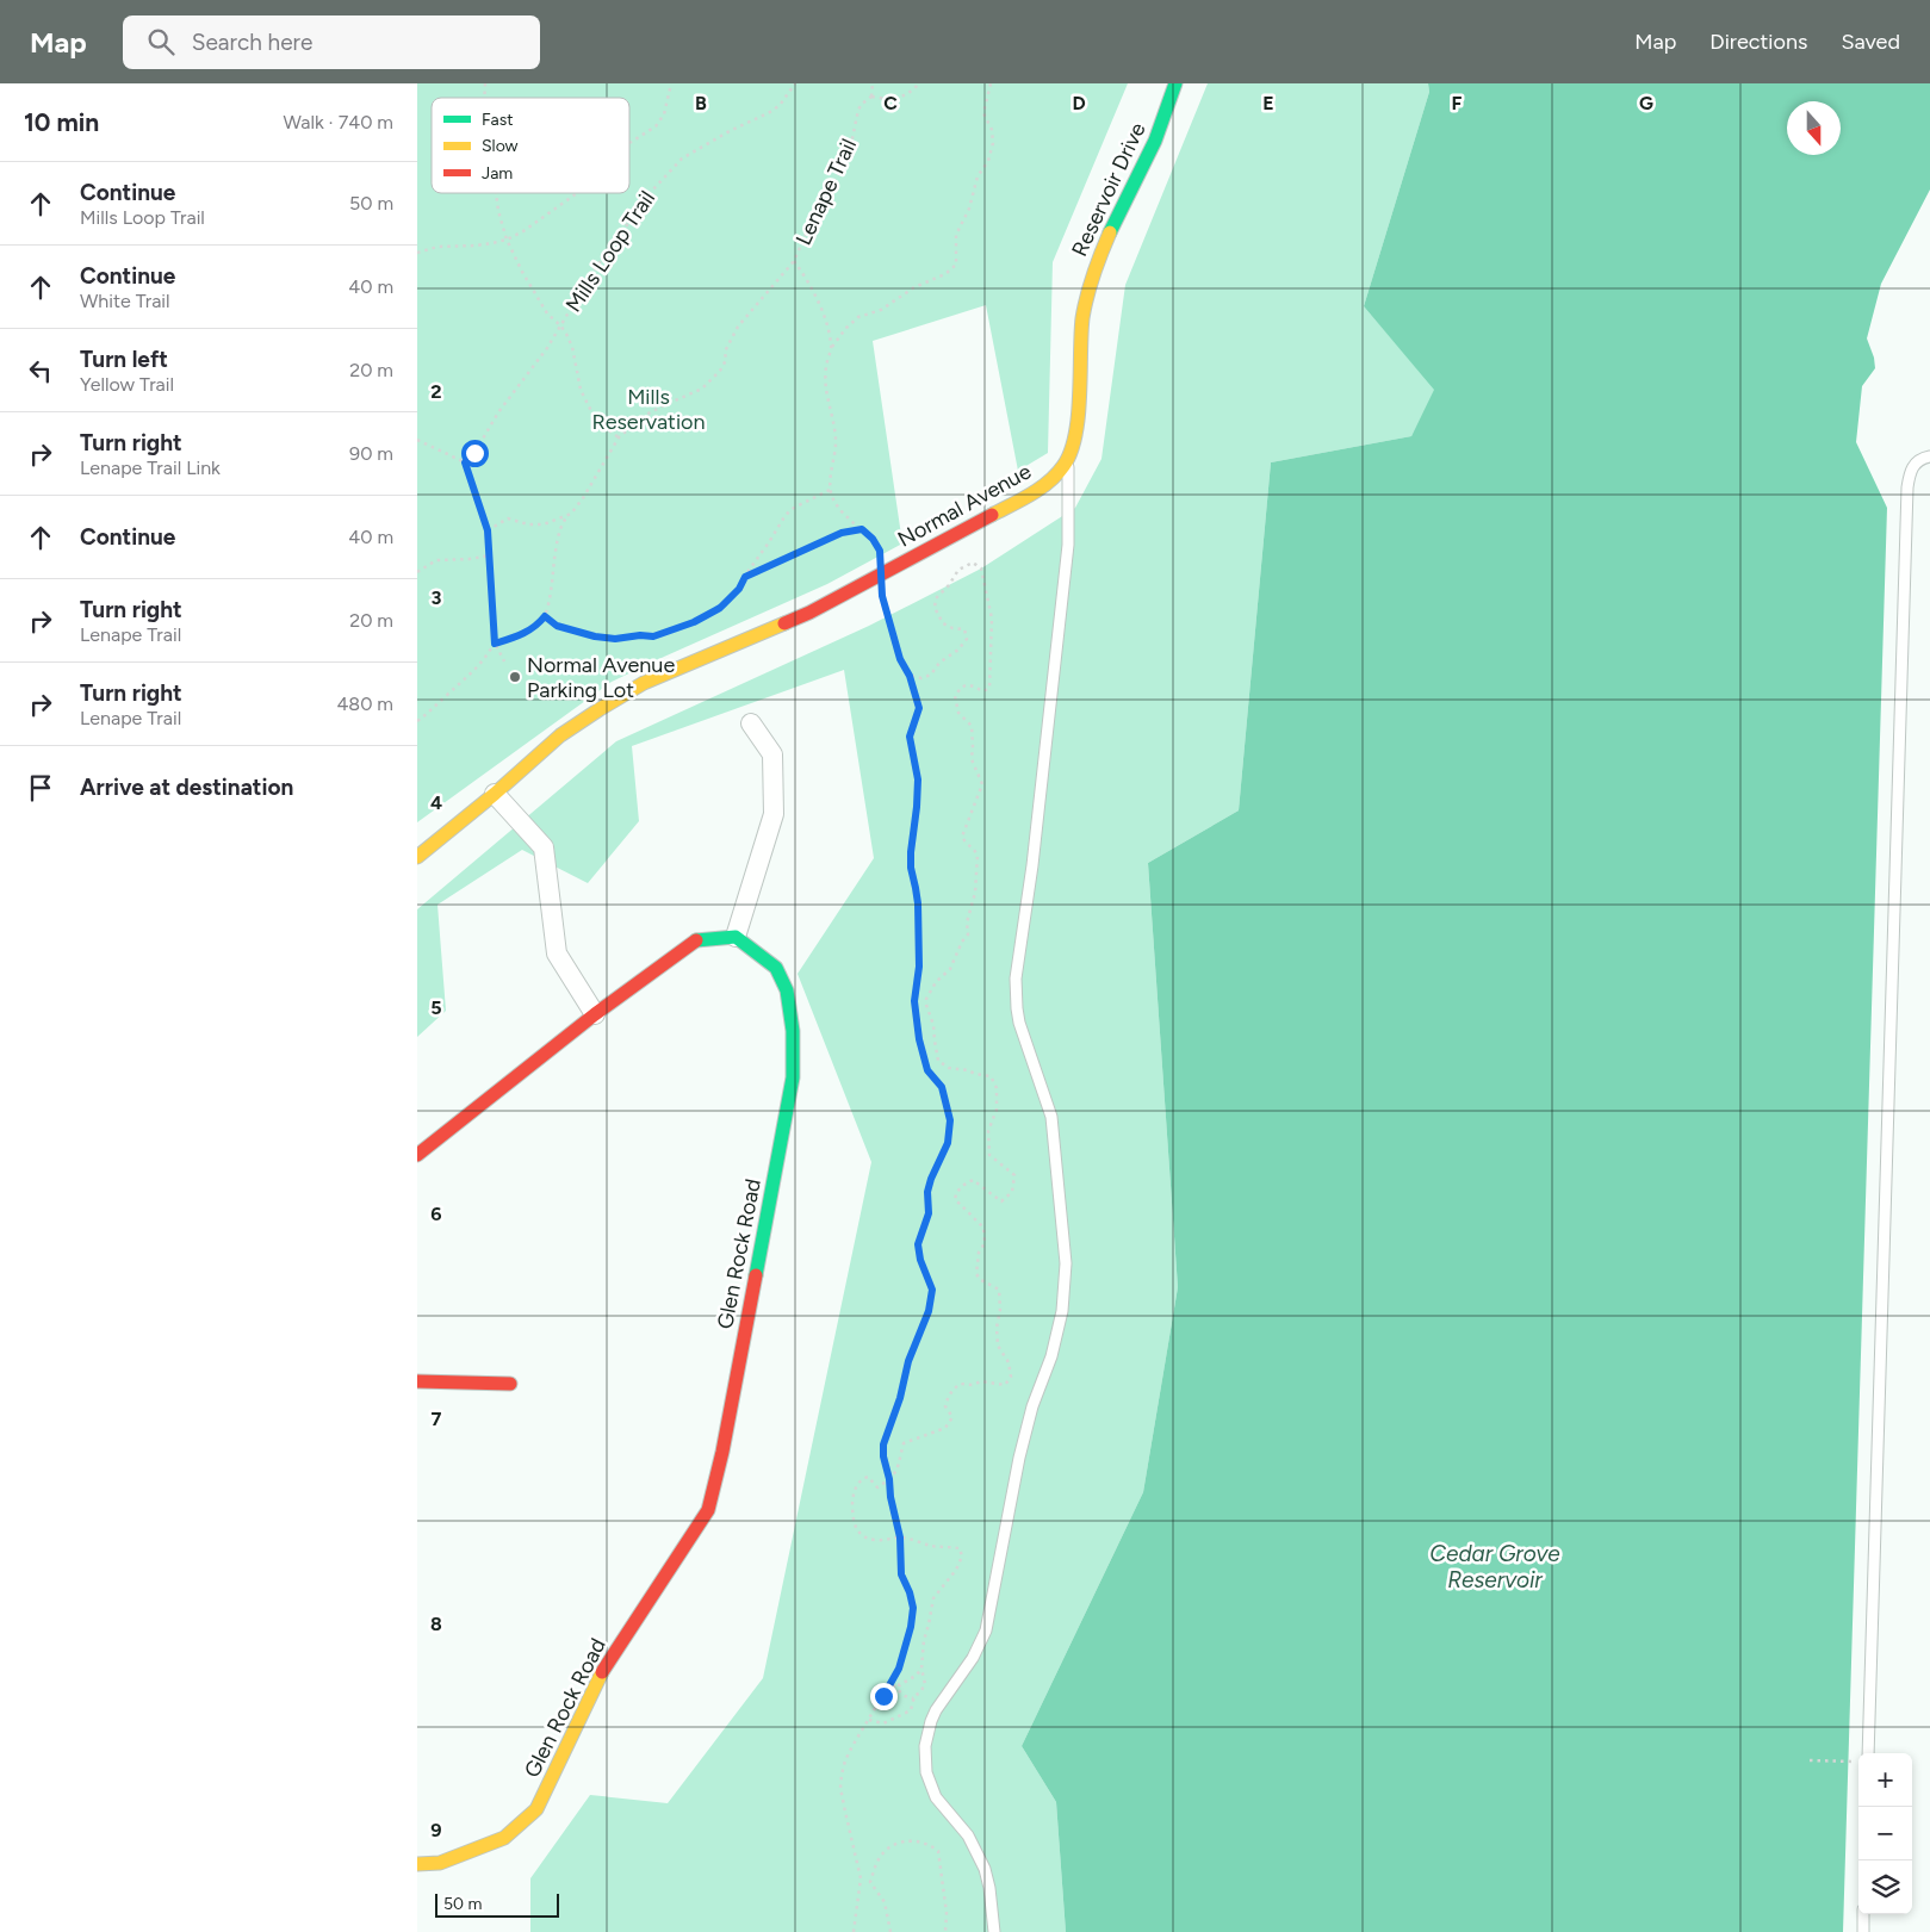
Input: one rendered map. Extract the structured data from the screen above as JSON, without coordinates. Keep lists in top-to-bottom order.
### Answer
{
  "streets": {
    "street": ["Reservoir Drive", "Normal Avenue", "Glen Rock Road"],
    "path": ["Lenape Trail", "Mills Loop Trail"]
  },
  "crossings": [
    ["Reservoir Drive", "Normal Avenue"]
  ],
  "water": ["Cedar Grove Reservoir"],
  "parks": ["Mills Reservation"],
  "places": ["Normal Avenue Parking Lot"],
  "legend": ["Fast", "Slow", "Jam"],
  "scale_bar": "50 m",
  "north": "bottom",
  "page": {
    "header": "Map",
    "search": "Search here",
    "nav": ["Map", "Directions", "Saved"],
    "heading": ["10 min", "Walk · 740 m"],
    "list": [
      ["Continue", "Mills Loop Trail", "50 m"],
      ["Continue", "White Trail", "40 m"],
      ["Turn left", "Yellow Trail", "20 m"],
      ["Turn right", "Lenape Trail Link", "90 m"],
      ["Continue", "40 m"],
      ["Turn right", "Lenape Trail", "20 m"],
      ["Turn right", "Lenape Trail", "480 m"],
      "Arrive at destination"
    ],
    "map_buttons": ["+", "−"],
    "scale": "50 m"
  },
  "grid": {
    "columns": [
      "B",
      "C",
      "D",
      "E",
      "F",
      "G"
    ],
    "rows": [
      "2",
      "3",
      "4",
      "5",
      "6",
      "7",
      "8",
      "9"
    ]
  }
}
